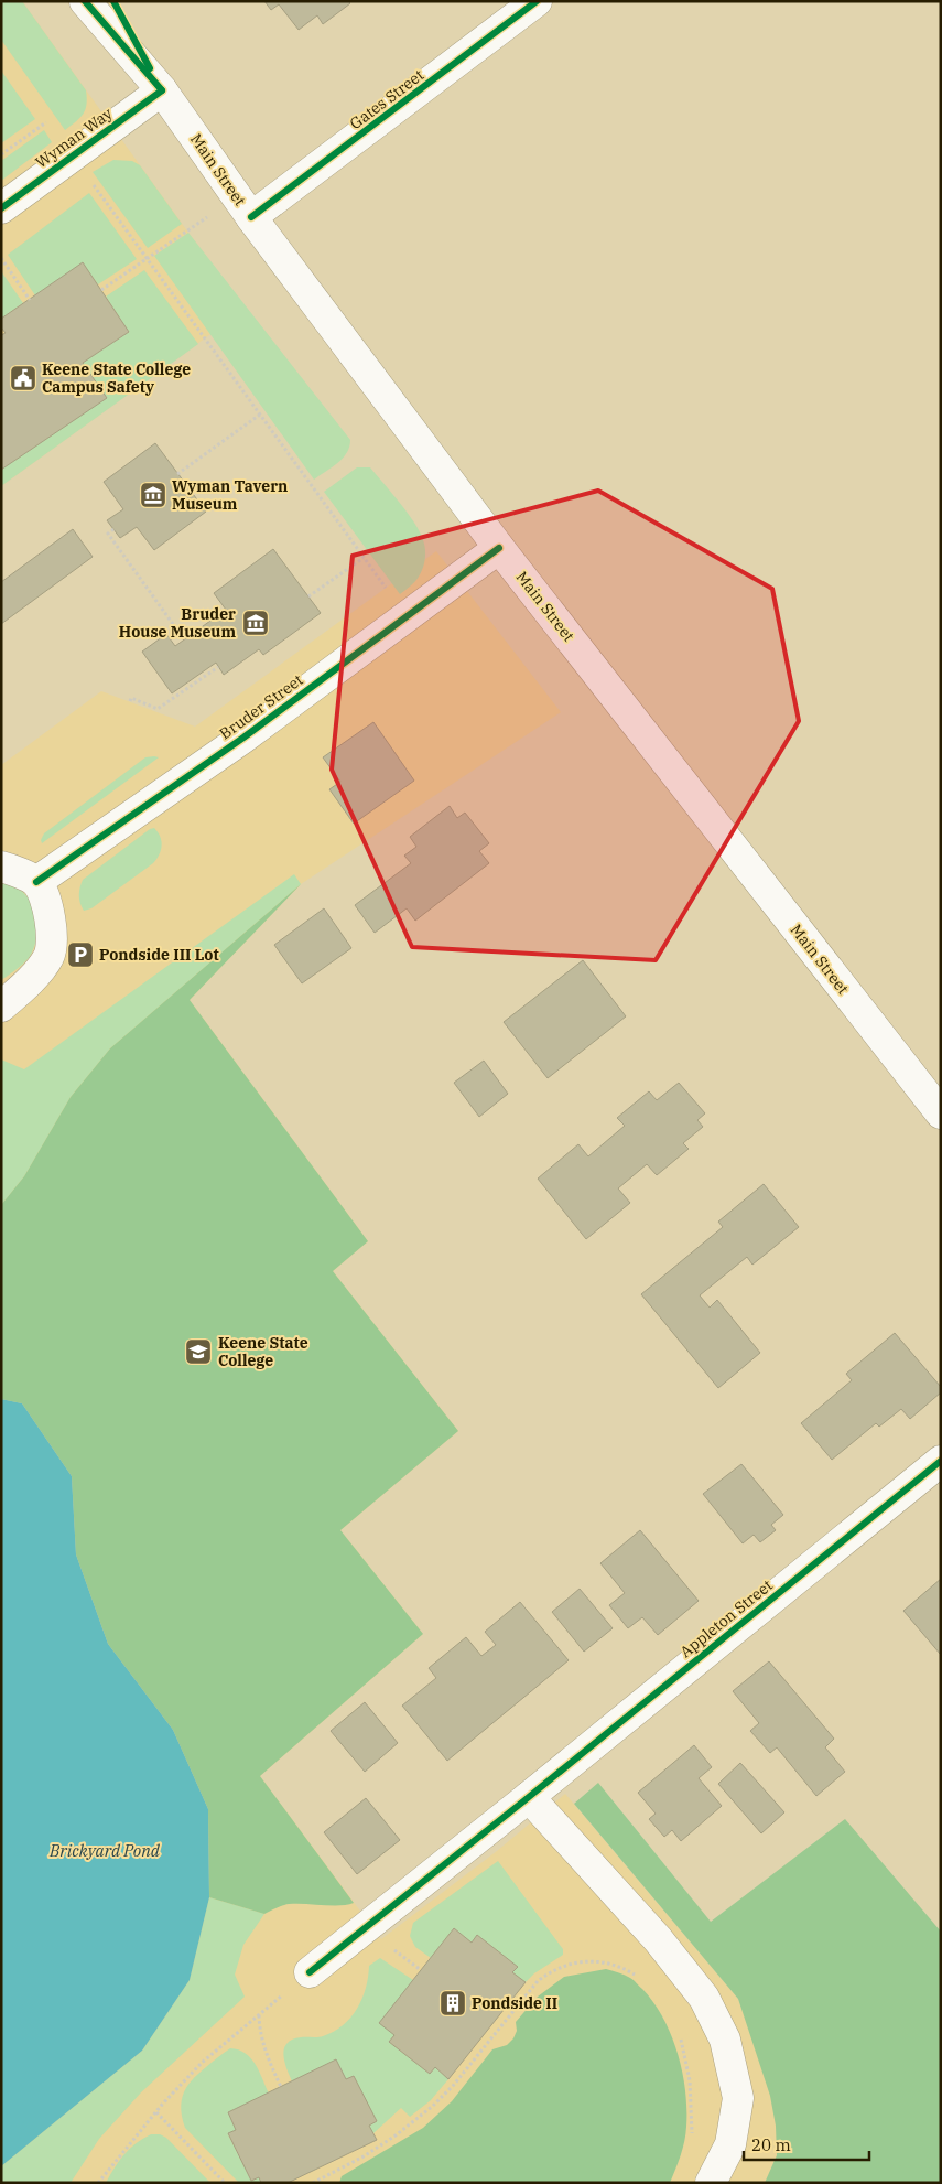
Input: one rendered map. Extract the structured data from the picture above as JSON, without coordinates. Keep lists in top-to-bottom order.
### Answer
{
  "streets": {
    "street": [
      "Gates Street",
      "Wyman Way",
      "Main Street",
      "Bruder Street",
      "Appleton Street"
    ]
  },
  "crossings": [
    ["Gates Street", "Main Street"],
    ["Wyman Way", "Main Street"],
    ["Main Street", "Bruder Street"]
  ],
  "water": ["Brickyard Pond"],
  "places": {
    "public building": ["Keene State College Campus Safety"],
    "museum": ["Wyman Tavern Museum", "Bruder House Museum"],
    "parking": ["Pondside III Lot"],
    "school or university": ["Keene State College"],
    "building": ["Pondside II"]
  },
  "scale_bar": "20 m"
}
